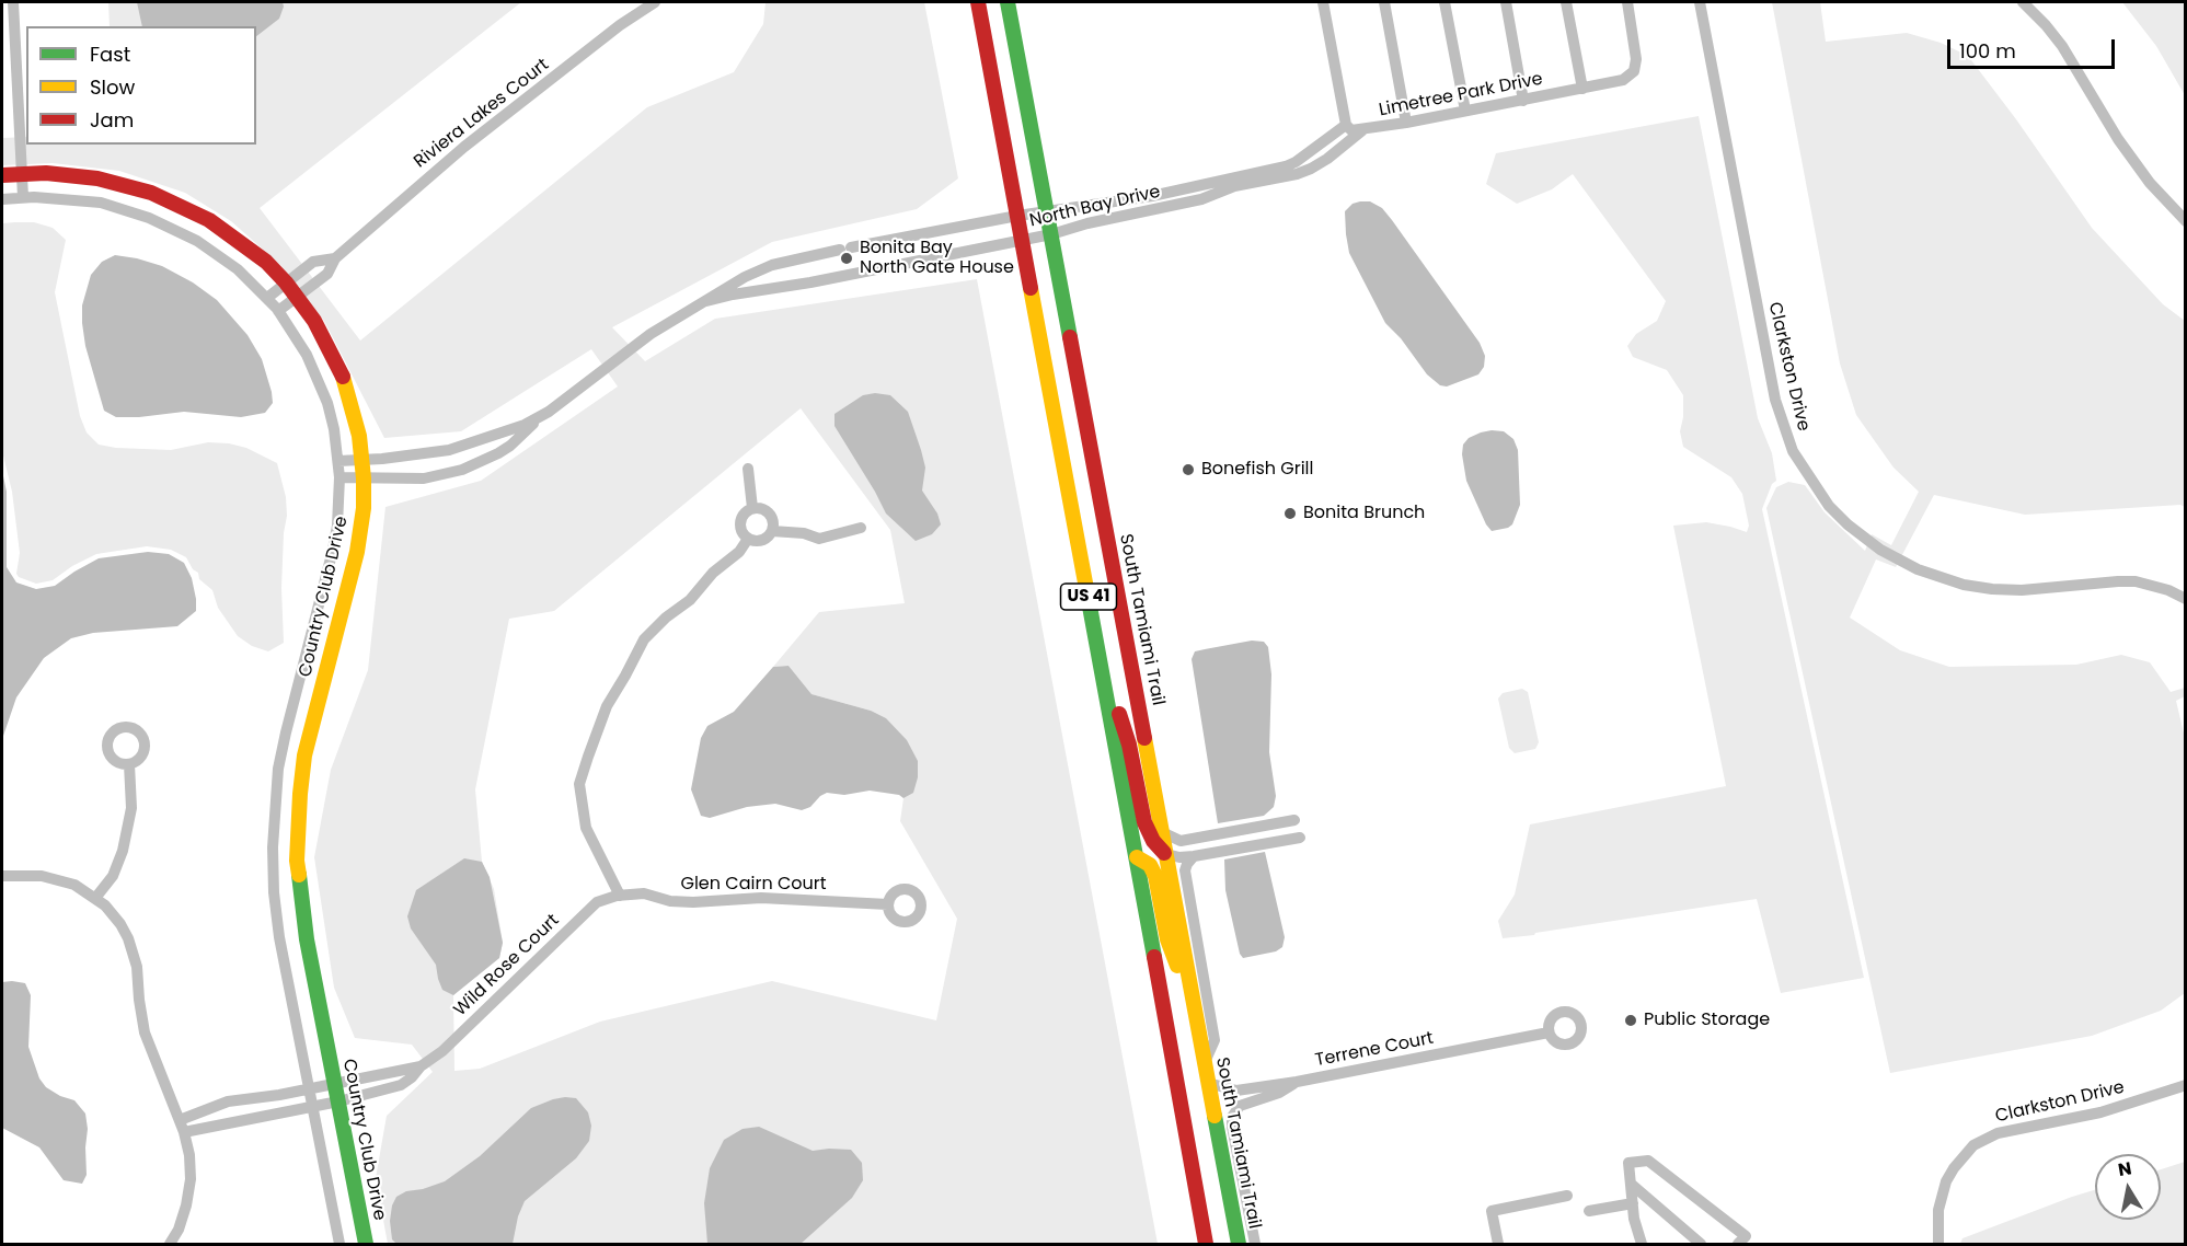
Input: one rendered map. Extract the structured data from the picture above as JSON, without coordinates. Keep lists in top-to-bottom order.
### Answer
{
  "streets": {
    "main road": ["Country Club Drive", "US 41", "South Tamiami Trail"],
    "street": [
      "Limetree Park Drive",
      "Riviera Lakes Court",
      "North Bay Drive",
      "Clarkston Drive",
      "Glen Cairn Court",
      "Wild Rose Court",
      "Terrene Court"
    ]
  },
  "crossings": [
    ["Limetree Park Drive", "North Bay Drive"],
    ["Riviera Lakes Court", "Country Club Drive"],
    ["North Bay Drive", "Country Club Drive"],
    ["North Bay Drive", "US 41"],
    ["North Bay Drive", "South Tamiami Trail"],
    ["Country Club Drive", "Wild Rose Court"],
    ["South Tamiami Trail", "Terrene Court"],
    ["Glen Cairn Court", "Wild Rose Court"]
  ],
  "places": [
    "Bonita Bay North Gate House",
    "Bonefish Grill",
    "Bonita Brunch",
    "Public Storage"
  ],
  "legend": ["Fast", "Slow", "Jam"],
  "scale_bar": "100 m",
  "north": "top"
}
